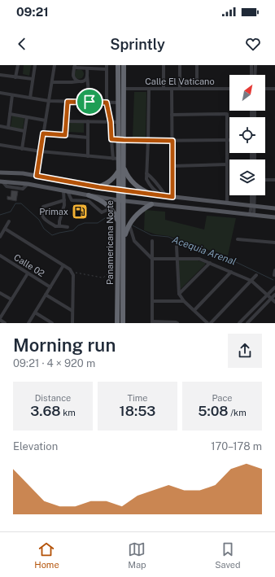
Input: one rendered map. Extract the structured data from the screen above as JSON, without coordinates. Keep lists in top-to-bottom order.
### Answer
{
  "streets": {
    "highway": ["Panamericana Norte"],
    "street": ["Calle El Vaticano", "Calle 02"]
  },
  "crossings": [
    ["Calle El Vaticano", "Panamericana Norte"]
  ],
  "water": ["Acequia Arenal"],
  "places": {
    "fuel station": ["Primax"]
  },
  "north": "top right",
  "page": {
    "status": "09:21",
    "header": "Sprintly",
    "heading": ["Morning run", "09:21 · 4 × 920 m"],
    "stats": [
      ["Distance", "3.68 km"],
      ["Time", "18:53"],
      ["Pace", "5:08 /km"]
    ],
    "chart": ["Elevation", "170–178 m"],
    "tabs": ["Home", "Map", "Saved"]
  }
}
